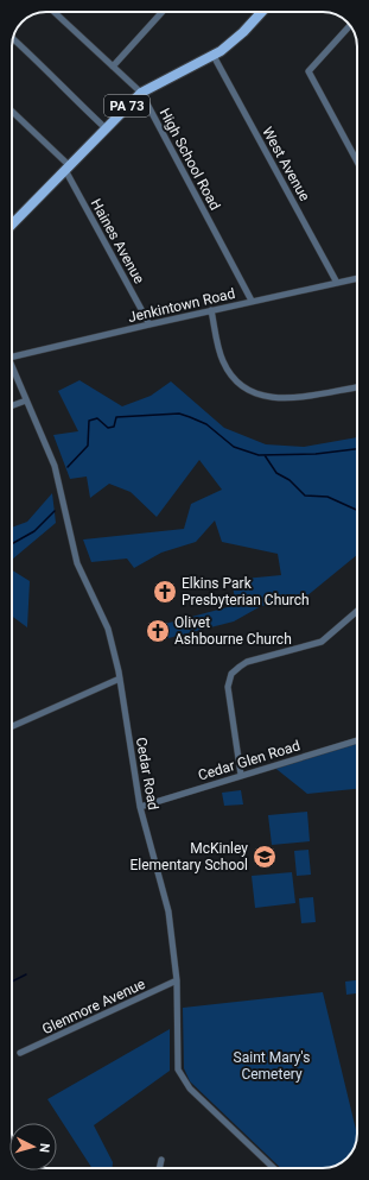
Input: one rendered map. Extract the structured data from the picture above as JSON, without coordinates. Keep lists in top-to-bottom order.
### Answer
{
  "streets": {
    "main road": ["PA 73"],
    "street": [
      "High School Road",
      "West Avenue",
      "Haines Avenue",
      "Jenkintown Road",
      "Cedar Glen Road",
      "Cedar Road",
      "Glenmore Avenue"
    ]
  },
  "crossings": [
    ["PA 73", "High School Road"],
    ["PA 73", "West Avenue"],
    ["PA 73", "Haines Avenue"],
    ["High School Road", "Jenkintown Road"],
    ["West Avenue", "Jenkintown Road"],
    ["Haines Avenue", "Jenkintown Road"],
    ["Cedar Glen Road", "Cedar Road"],
    ["Cedar Road", "Glenmore Avenue"]
  ],
  "parks": ["Saint Mary's Cemetery"],
  "places": {
    "church": ["Elkins Park Presbyterian Church", "Olivet Ashbourne Church"],
    "school or university": ["McKinley Elementary School"]
  },
  "north": "right"
}
